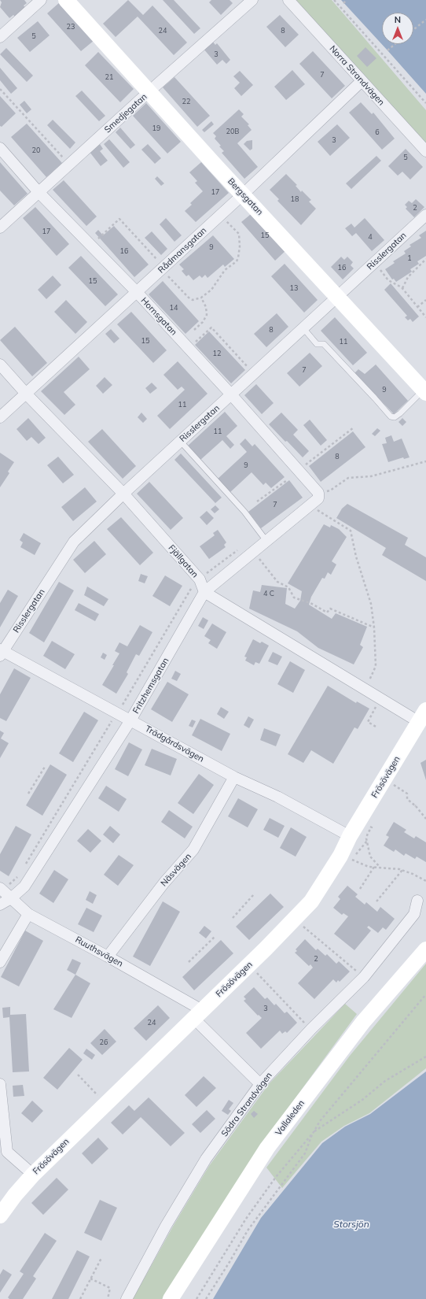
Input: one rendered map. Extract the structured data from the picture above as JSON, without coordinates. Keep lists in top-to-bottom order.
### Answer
{
  "streets": {
    "street": [
      "Norra Strandvägen",
      "Smedjegatan",
      "Bergsgatan",
      "Rådmansgatan",
      "Risslergatan",
      "Hornsgatan",
      "Fjällgatan",
      "Fritzhemsgatan",
      "Trädgårdsvägen",
      "Frösövägen",
      "Näsvägen",
      "Ruuthsvägen",
      "Södra Strandvägen",
      "Vallaleden"
    ]
  },
  "crossings": [
    ["Norra Strandvägen", "Rådmansgatan"],
    ["Smedjegatan", "Bergsgatan"],
    ["Smedjegatan", "Hornsgatan"],
    ["Bergsgatan", "Rådmansgatan"],
    ["Bergsgatan", "Risslergatan"],
    ["Rådmansgatan", "Hornsgatan"],
    ["Rådmansgatan", "Fjällgatan"],
    ["Risslergatan", "Hornsgatan"],
    ["Risslergatan", "Fjällgatan"],
    ["Risslergatan", "Trädgårdsvägen"],
    ["Hornsgatan", "Fritzhemsgatan"],
    ["Fjällgatan", "Fritzhemsgatan"],
    ["Fritzhemsgatan", "Trädgårdsvägen"],
    ["Fritzhemsgatan", "Ruuthsvägen"],
    ["Trädgårdsvägen", "Frösövägen"],
    ["Trädgårdsvägen", "Näsvägen"],
    ["Frösövägen", "Ruuthsvägen"],
    ["Näsvägen", "Ruuthsvägen"],
    ["Ruuthsvägen", "Södra Strandvägen"]
  ],
  "water": ["Storsjön"],
  "house_numbers": [
    "23",
    "24",
    "8",
    "5",
    "3",
    "7",
    "21",
    "22",
    "19",
    "20B",
    "6",
    "3",
    "20",
    "5",
    "17",
    "18",
    "2",
    "17",
    "15",
    "4",
    "9",
    "16",
    "1",
    "16",
    "15",
    "13",
    "14",
    "8",
    "15",
    "11",
    "12",
    "7",
    "9",
    "11",
    "11",
    "8",
    "9",
    "7",
    "4 C",
    "2",
    "3",
    "24",
    "26"
  ],
  "north": "top"
}
